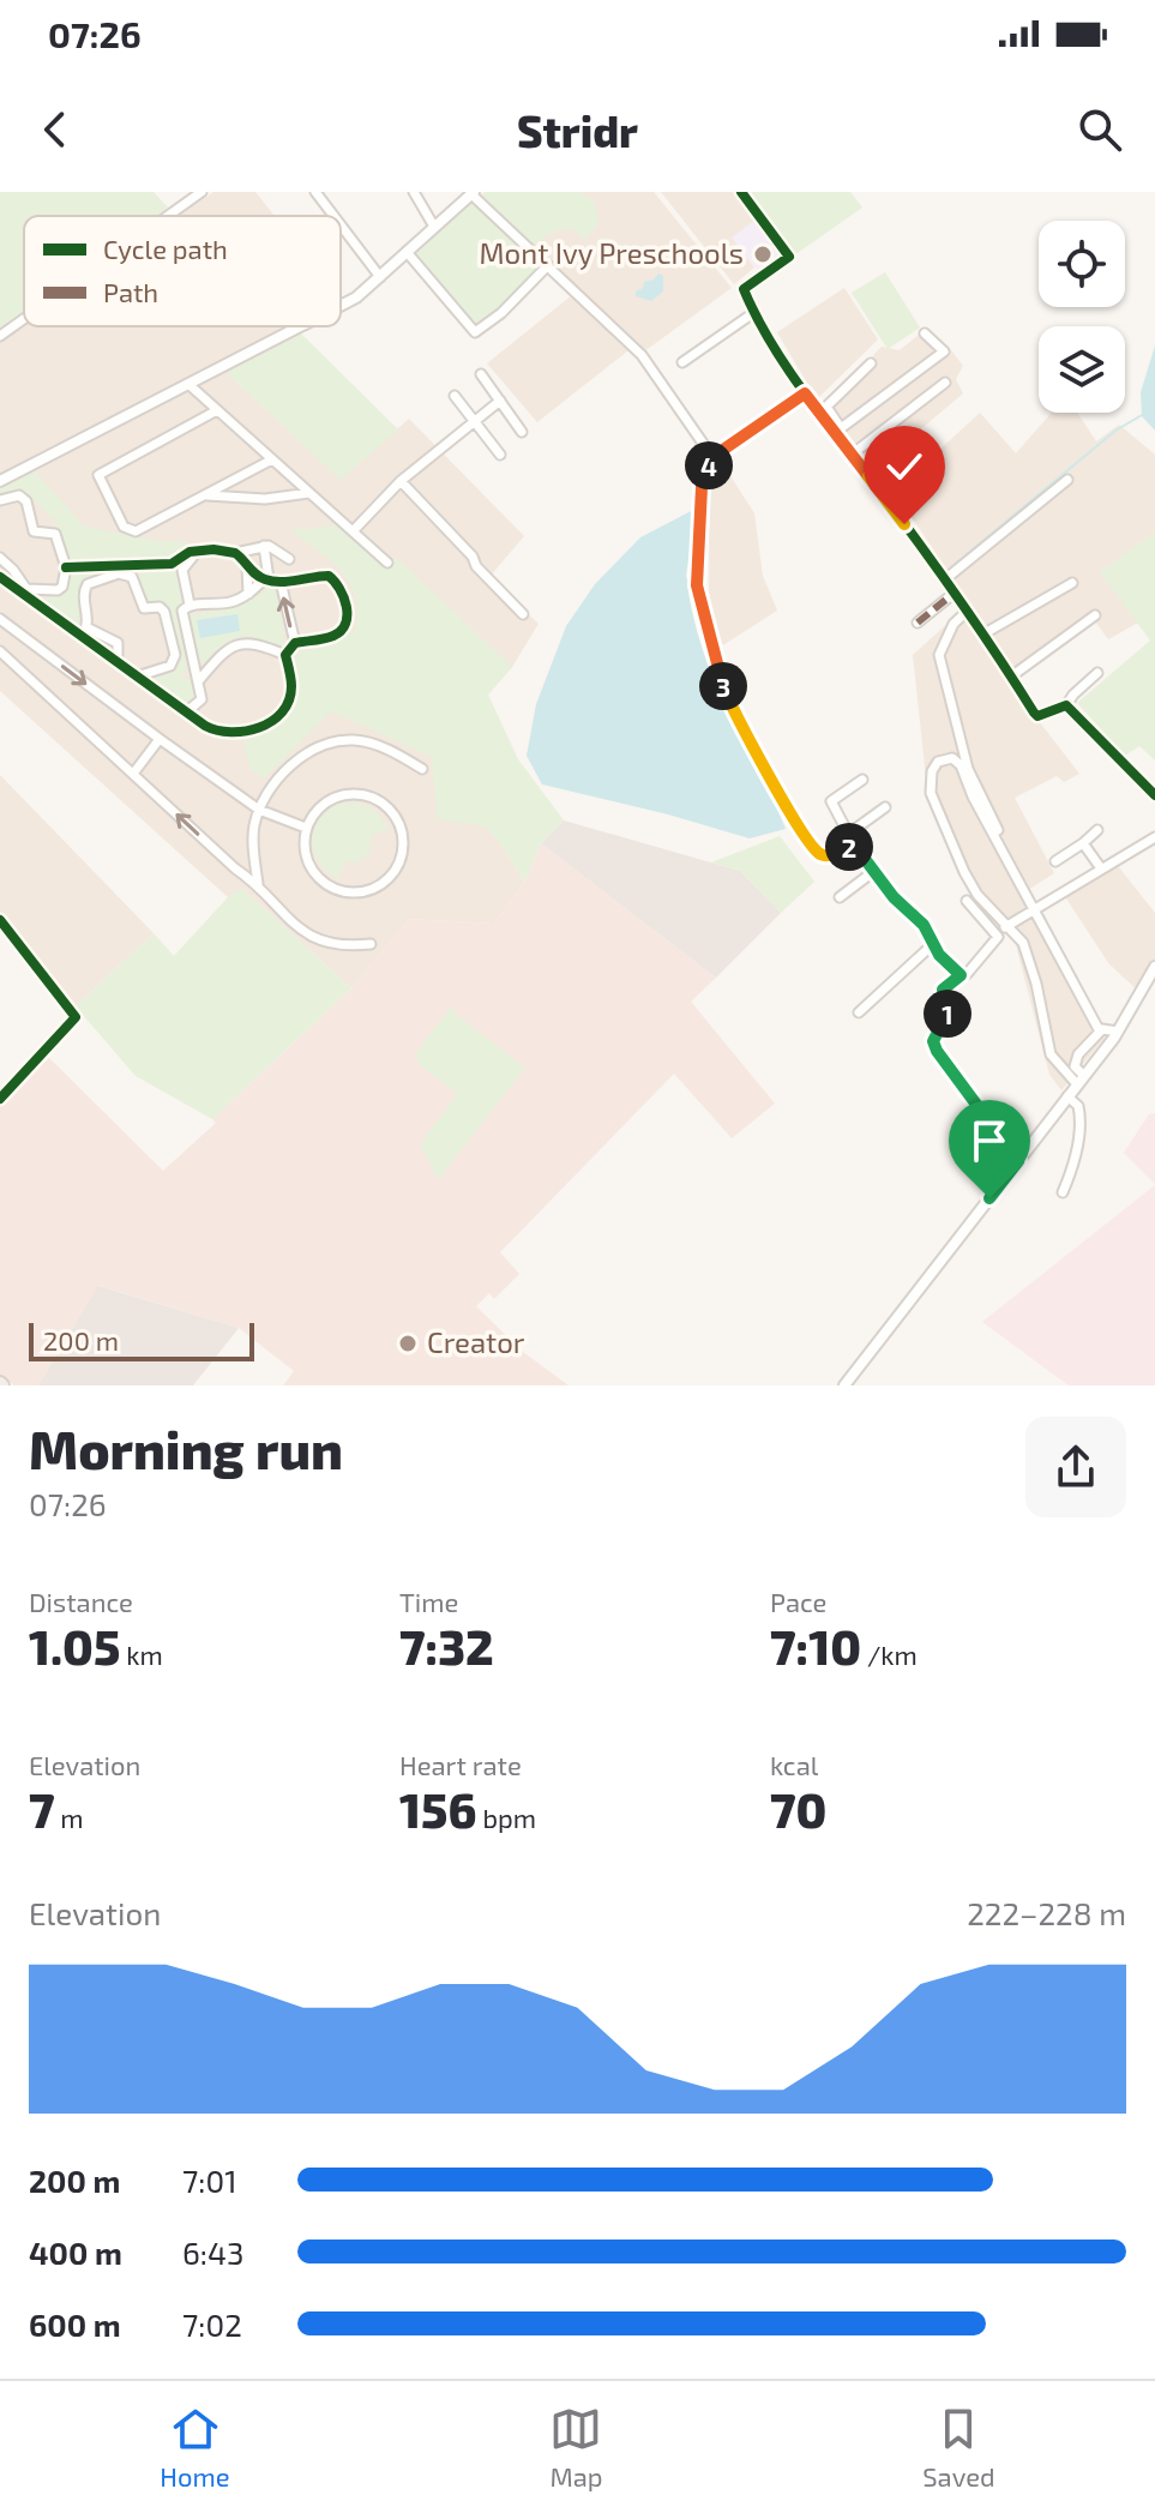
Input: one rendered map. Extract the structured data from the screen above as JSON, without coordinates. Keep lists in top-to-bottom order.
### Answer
{
  "places": ["Mont Ivy Preschools", "Creator"],
  "legend": ["Cycle path", "Path"],
  "scale_bar": "200 m",
  "page": {
    "status": "07:26",
    "header": "Stridr",
    "pins": [
      "4",
      "3",
      "2",
      "1"
    ],
    "scale": "200 m",
    "heading": ["Morning run", "07:26"],
    "stats": [
      ["Distance", "1.05 km"],
      ["Time", "7:32"],
      ["Pace", "7:10 /km"],
      ["Elevation", "7 m"],
      ["Heart rate", "156 bpm"],
      ["kcal", "70"]
    ],
    "chart": ["Elevation", "222–228 m"],
    "list": [
      {
        "name": "200 m",
        "note": "7:01"
      },
      {
        "name": "400 m",
        "note": "6:43"
      },
      {
        "name": "600 m",
        "note": "7:02"
      }
    ],
    "tabs": ["Home", "Map", "Saved"]
  }
}
